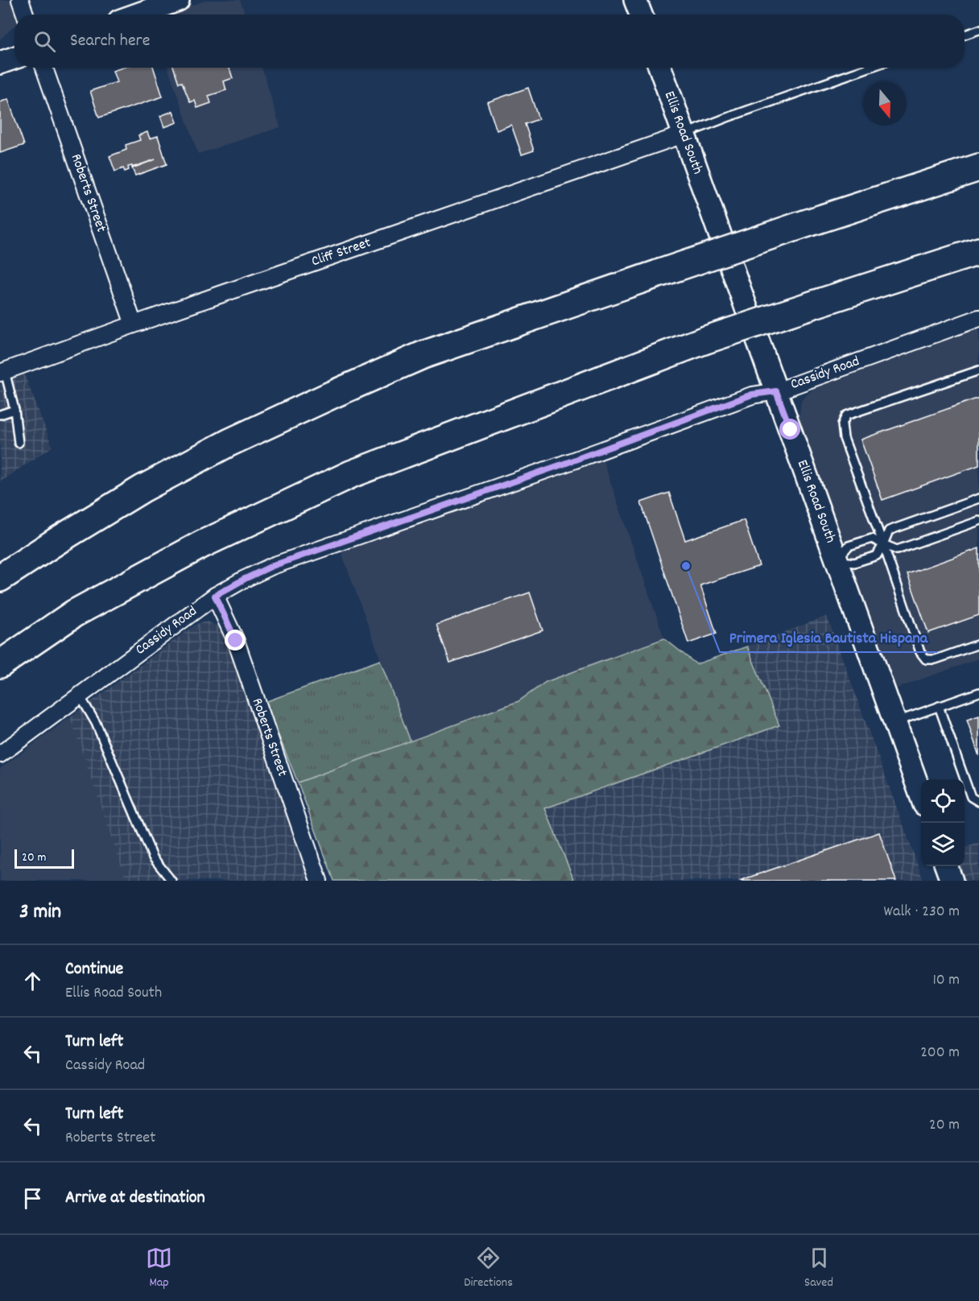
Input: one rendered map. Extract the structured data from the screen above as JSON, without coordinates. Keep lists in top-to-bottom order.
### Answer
{
  "streets": {
    "street": [
      "Ellis Road South",
      "Roberts Street",
      "Cliff Street",
      "Cassidy Road"
    ]
  },
  "crossings": [
    ["Ellis Road South", "Cliff Street"],
    ["Ellis Road South", "Cassidy Road"],
    ["Roberts Street", "Cliff Street"],
    ["Roberts Street", "Cassidy Road"]
  ],
  "places": ["Primera Iglesia Bautista Hispana"],
  "scale_bar": "20 m",
  "north": "bottom",
  "page": {
    "search": "Search here",
    "scale": "20 m",
    "heading": ["3 min", "Walk · 230 m"],
    "list": [
      ["Continue", "Ellis Road South", "10 m"],
      ["Turn left", "Cassidy Road", "200 m"],
      ["Turn left", "Roberts Street", "20 m"],
      "Arrive at destination"
    ],
    "nav": ["Map", "Directions", "Saved"]
  }
}
